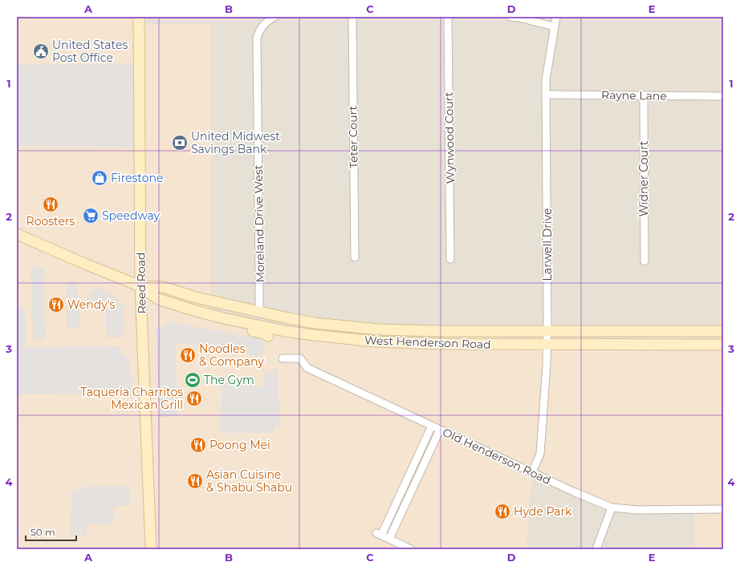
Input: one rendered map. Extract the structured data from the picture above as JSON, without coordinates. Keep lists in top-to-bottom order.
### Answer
{
  "streets": {
    "main road": ["Reed Road", "West Henderson Road"],
    "street": [
      "Rayne Lane",
      "Teter Court",
      "Wynwood Court",
      "Widner Court",
      "Moreland Drive West",
      "Larwell Drive",
      "Old Henderson Road"
    ]
  },
  "crossings": [
    ["Rayne Lane", "Widner Court"],
    ["Rayne Lane", "Larwell Drive"],
    ["Moreland Drive West", "West Henderson Road"],
    ["Larwell Drive", "West Henderson Road"],
    ["Larwell Drive", "Old Henderson Road"],
    ["Reed Road", "West Henderson Road"]
  ],
  "places": {
    "public building": ["United States Post Office"],
    "bank": ["United Midwest Savings Bank"],
    "shop": ["Firestone"],
    "restaurant": [
      "Roosters",
      "Wendy's",
      "Noodles & Company",
      "Taqueria Charritos Mexican Grill",
      "Poong Mei",
      "Asian Cuisine & Shabu Shabu",
      "Hyde Park"
    ],
    "supermarket": ["Speedway"],
    "sports": ["The Gym"]
  },
  "scale_bar": "50 m",
  "grid": {
    "columns": [
      "A",
      "B",
      "C",
      "D",
      "E"
    ],
    "rows": [
      "1",
      "2",
      "3",
      "4"
    ]
  }
}
